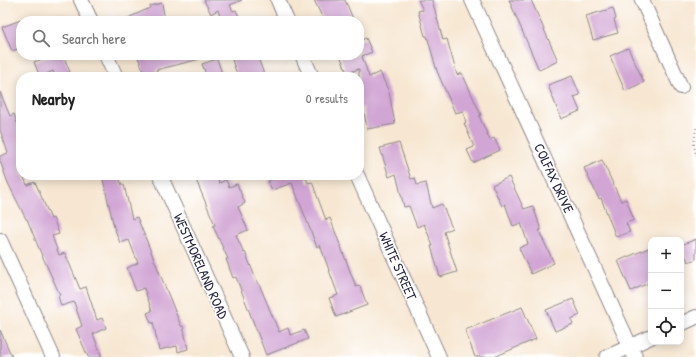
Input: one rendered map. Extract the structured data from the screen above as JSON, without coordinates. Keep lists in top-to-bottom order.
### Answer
{
  "streets": {
    "street": ["COLFAX DRIVE", "WESTMORELAND ROAD", "WHITE STREET"]
  },
  "page": {
    "search": "Search here",
    "heading": ["Nearby", "0 results"],
    "map_buttons": ["+", "−"]
  }
}
